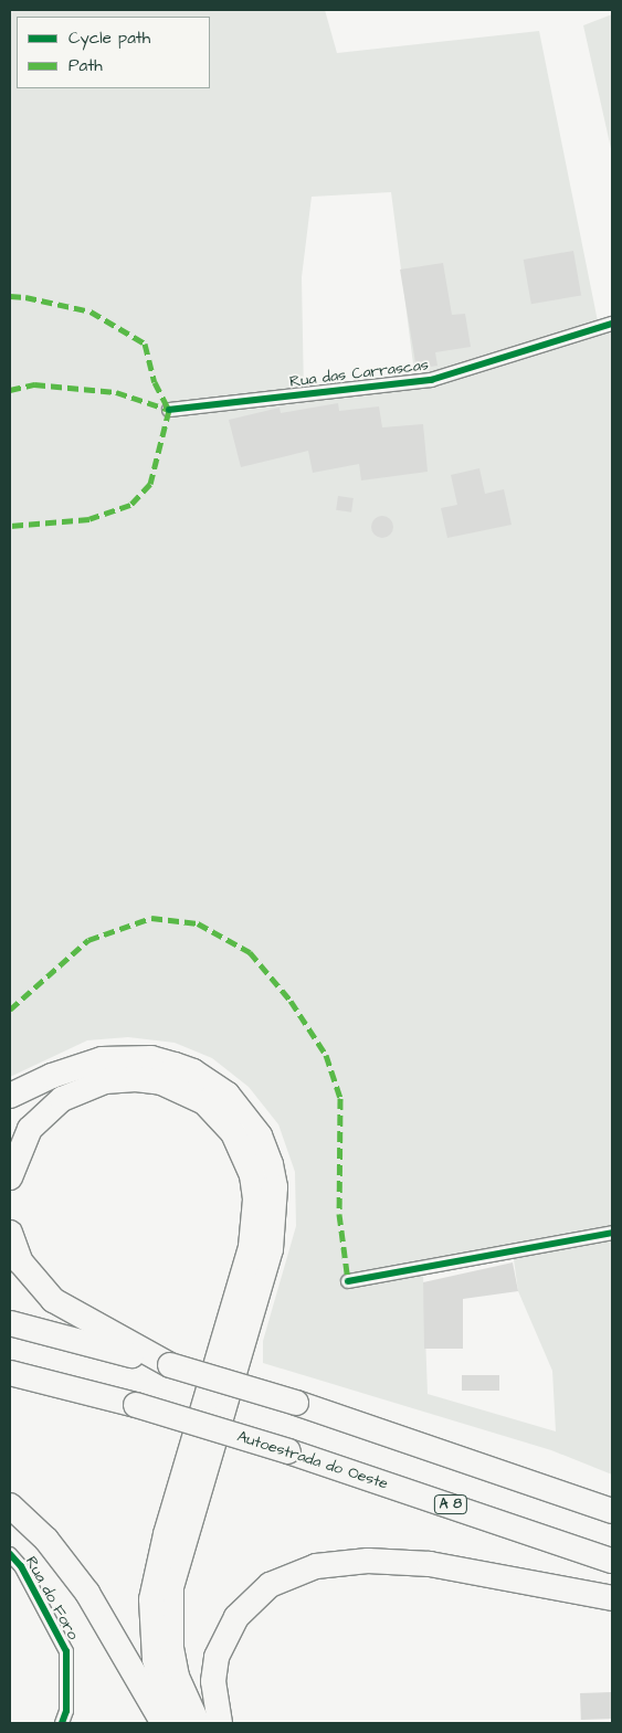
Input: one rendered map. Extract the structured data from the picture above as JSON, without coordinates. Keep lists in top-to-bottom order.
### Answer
{
  "streets": {
    "highway": ["Autoestrada do Oeste", "A 8"],
    "street": ["Rua das Carrascas", "Rua do Foro"]
  },
  "legend": ["Cycle path", "Path"]
}
